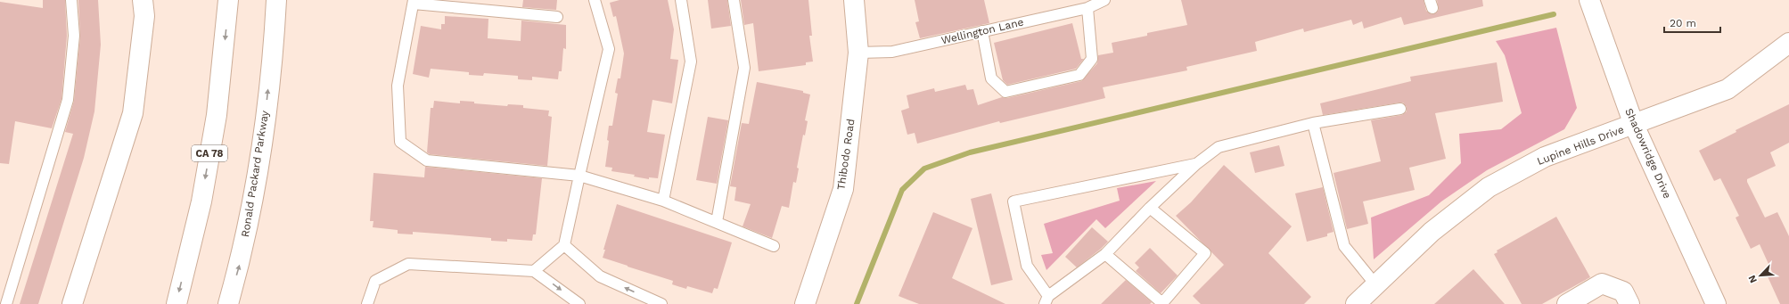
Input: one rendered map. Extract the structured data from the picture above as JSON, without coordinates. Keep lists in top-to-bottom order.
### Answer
{
  "streets": {
    "main road": [
      "Lupine Hills Drive",
      "CA 78",
      "Shadowridge Drive",
      "Thibodo Road",
      "Ronald Packard Parkway"
    ],
    "lane": ["Wellington Lane"]
  },
  "crossings": [
    ["Wellington Lane", "Thibodo Road"],
    ["Lupine Hills Drive", "Shadowridge Drive"]
  ],
  "scale_bar": "20 m",
  "north": "bottom left"
}
